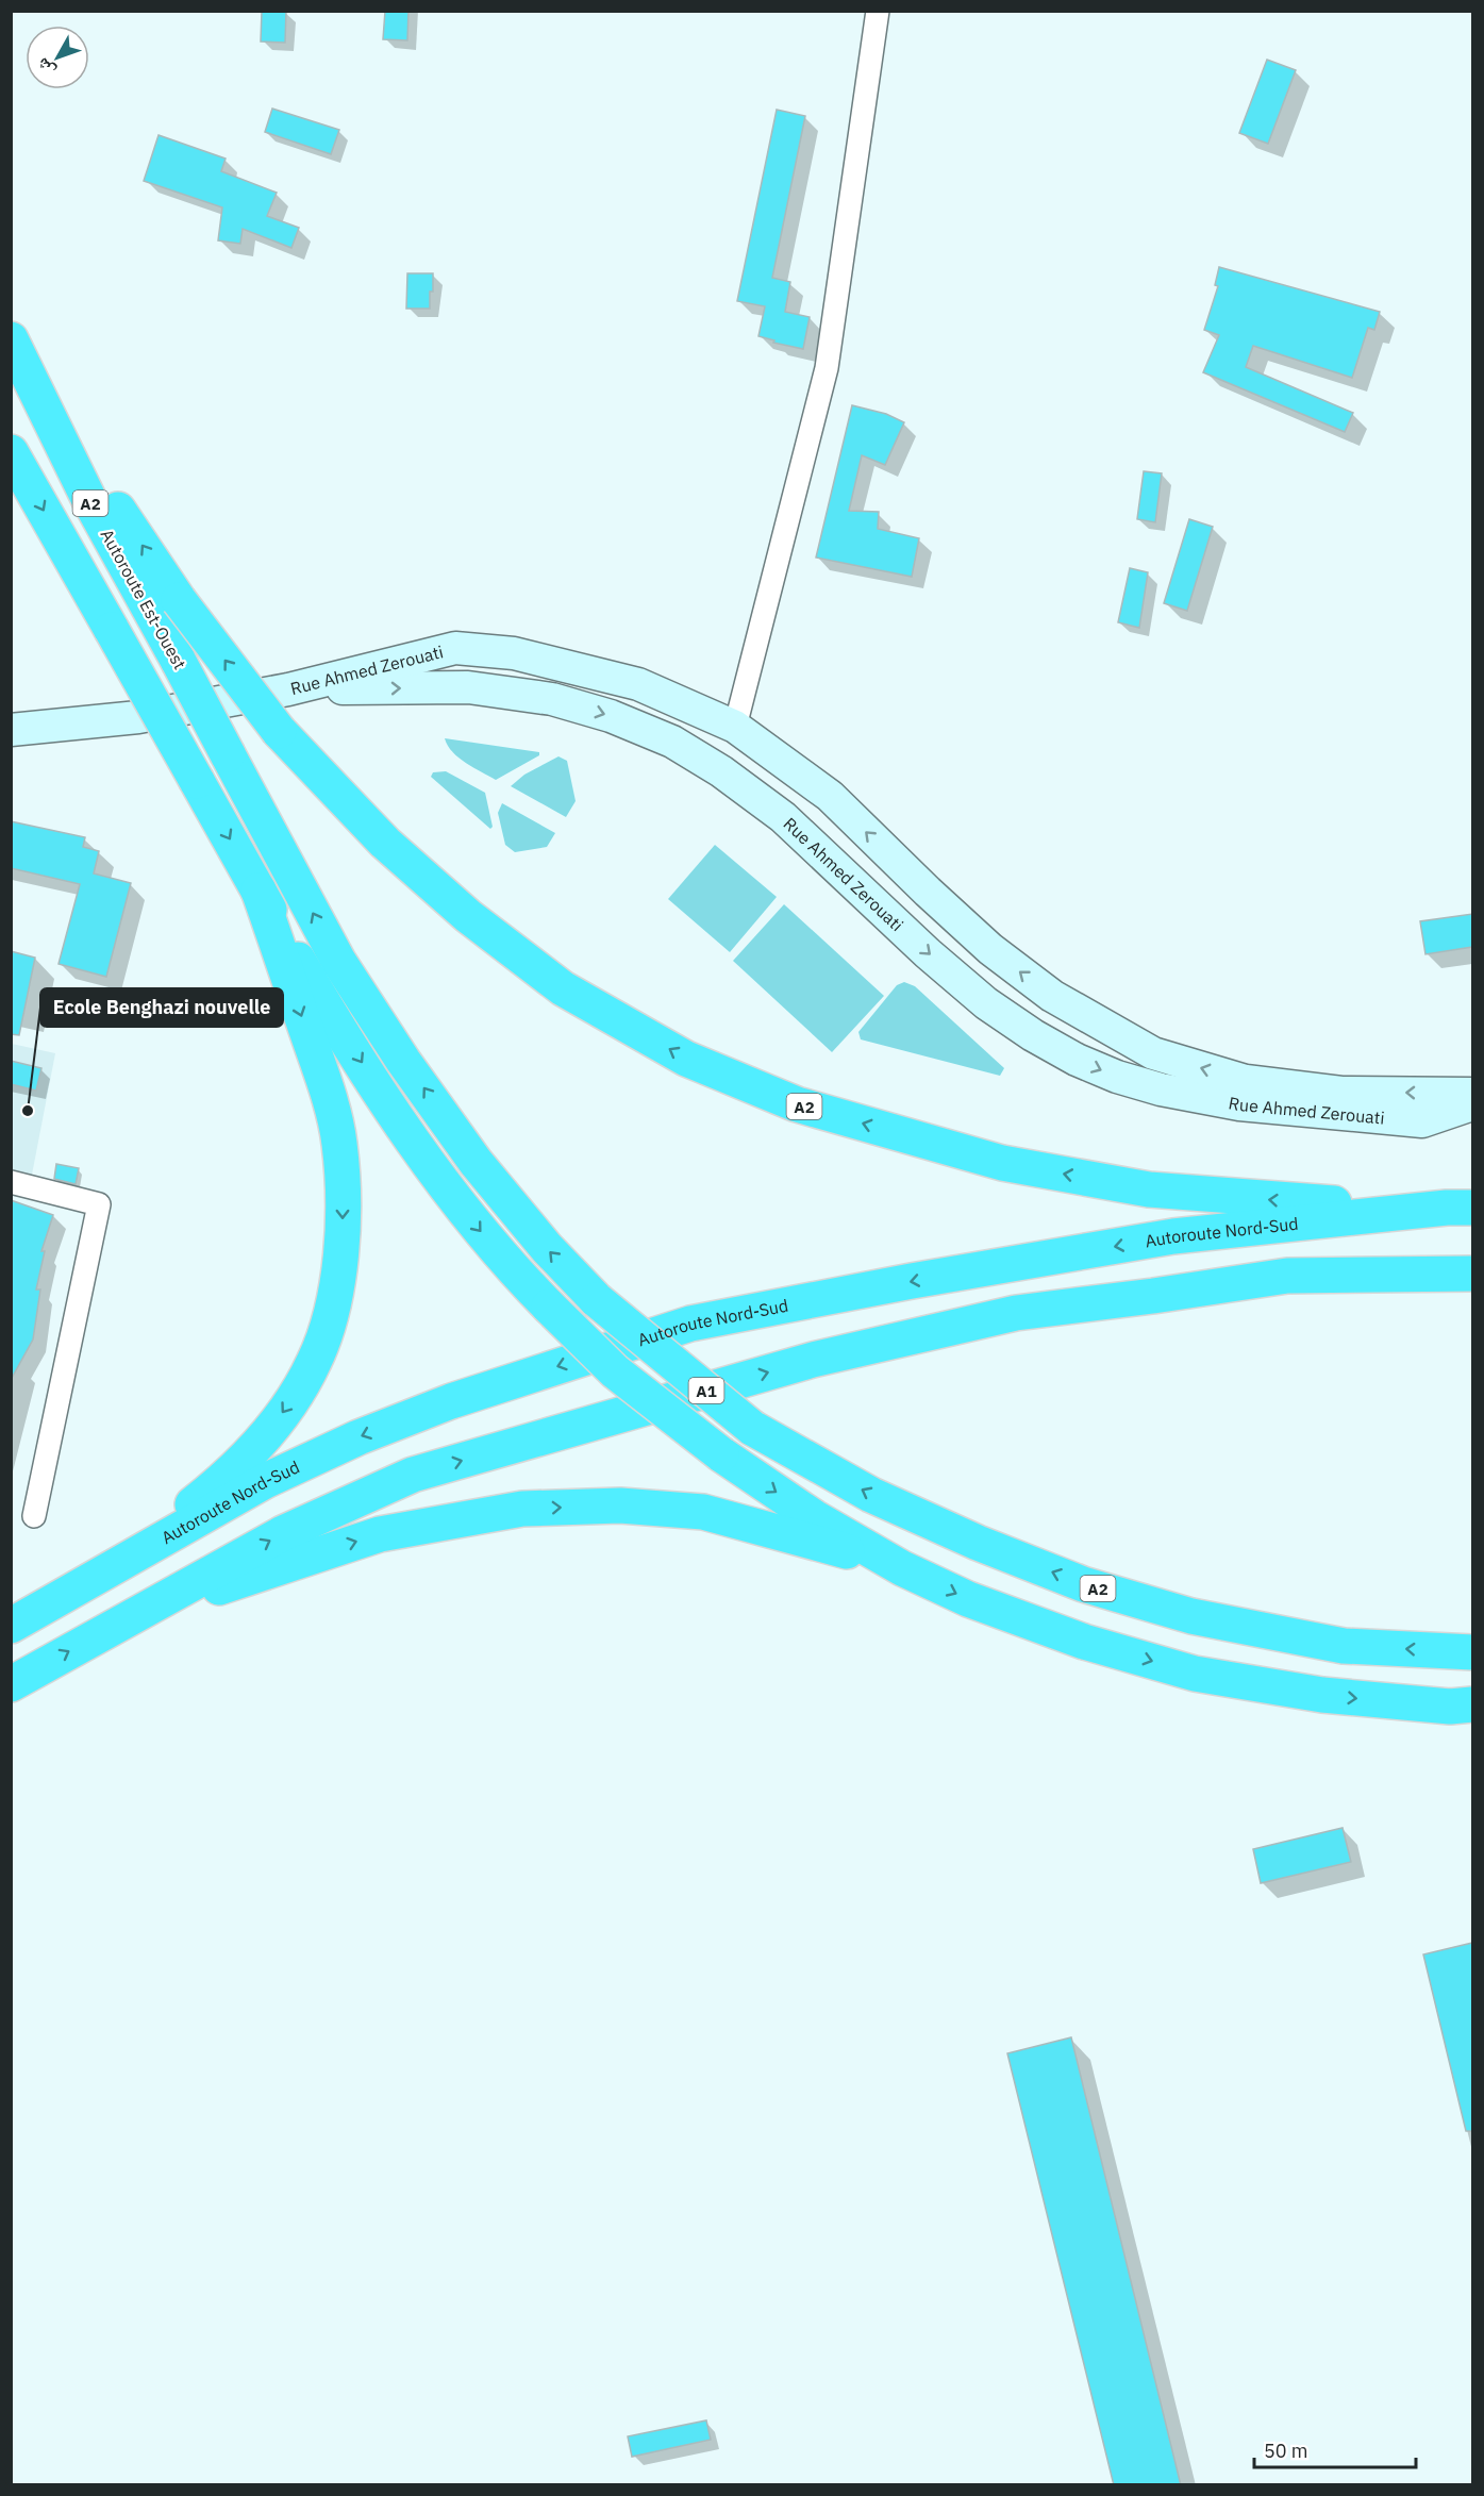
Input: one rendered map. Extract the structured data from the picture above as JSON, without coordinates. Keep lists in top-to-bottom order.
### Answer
{
  "streets": {
    "highway": [
      "A2",
      "Autoroute Est-Ouest",
      "Autoroute Nord-Sud",
      "A1"
    ],
    "main road": ["Rue Ahmed Zerouati"]
  },
  "crossings": [
    ["A2", "Autoroute Est-Ouest"],
    ["A2", "Autoroute Nord-Sud"]
  ],
  "places": ["Ecole Benghazi nouvelle"],
  "scale_bar": "50 m",
  "north": "bottom left"
}
